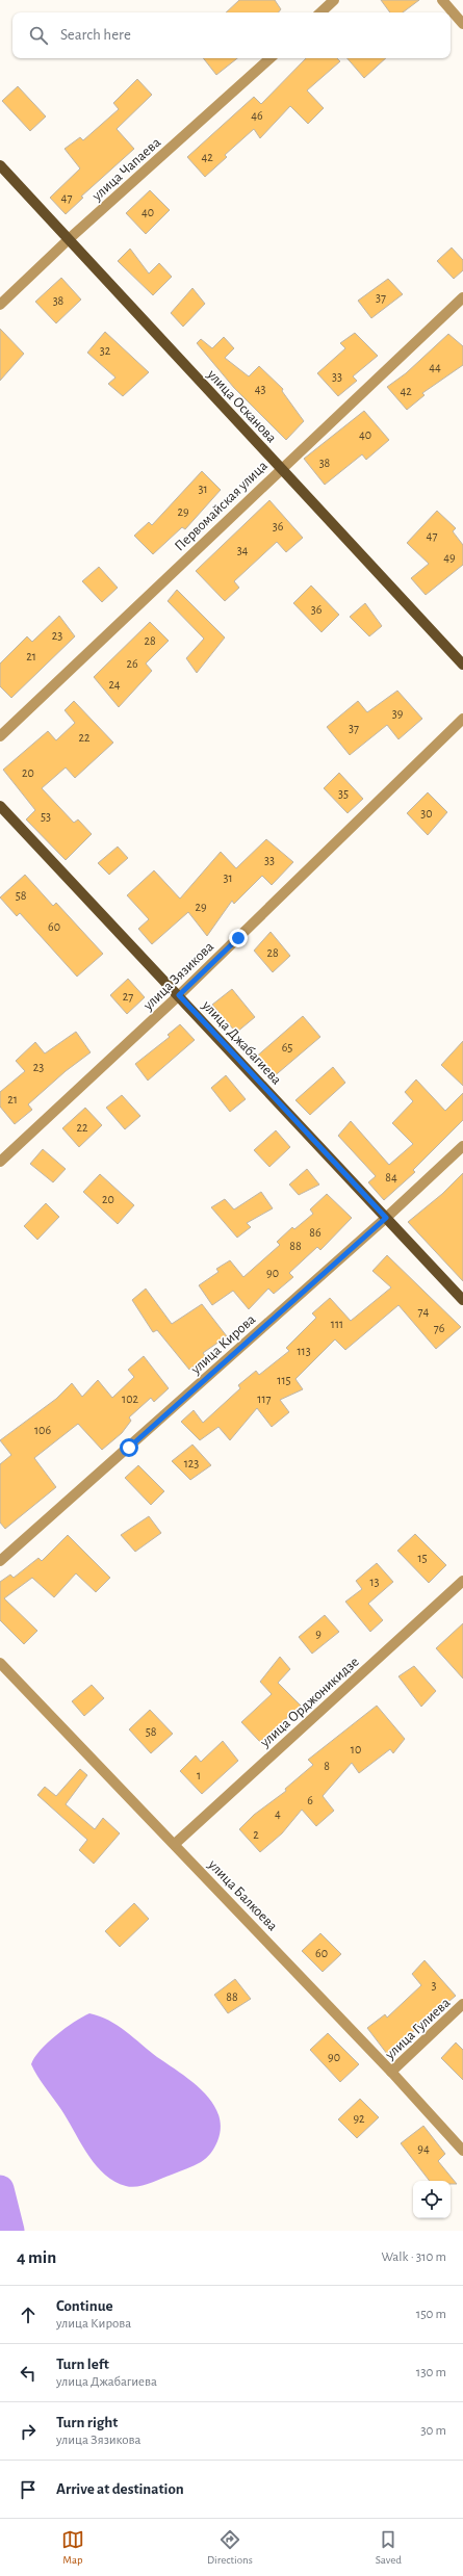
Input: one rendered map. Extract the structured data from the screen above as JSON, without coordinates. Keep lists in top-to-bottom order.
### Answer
{
  "streets": {
    "main road": ["улица Осканова", "улица Джабагиева"],
    "street": [
      "улица Чапаева",
      "Первомайская улица",
      "улица Зязикова",
      "улица Кирова",
      "улица Орджоникидзе",
      "улица Балкоева",
      "улица Гулиева"
    ]
  },
  "crossings": [
    ["улица Чапаева", "улица Осканова"],
    ["улица Осканова", "Первомайская улица"],
    ["улица Зязикова", "улица Джабагиева"],
    ["улица Джабагиева", "улица Кирова"],
    ["улица Орджоникидзе", "улица Балкоева"],
    ["улица Балкоева", "улица Гулиева"]
  ],
  "house_numbers": [
    "46",
    "42",
    "47",
    "40",
    "37",
    "38",
    "32",
    "44",
    "33",
    "43",
    "42",
    "40",
    "38",
    "31",
    "29",
    "36",
    "47",
    "34",
    "49",
    "36",
    "23",
    "28",
    "21",
    "26",
    "24",
    "39",
    "37",
    "22",
    "20",
    "35",
    "30",
    "53",
    "33",
    "31",
    "58",
    "29",
    "60",
    "28",
    "27",
    "65",
    "23",
    "21",
    "22",
    "84",
    "20",
    "86",
    "88",
    "90",
    "74",
    "111",
    "76",
    "113",
    "115",
    "102",
    "117",
    "106",
    "123",
    "15",
    "13",
    "9",
    "58",
    "10",
    "8",
    "1",
    "6",
    "4",
    "2",
    "60",
    "3",
    "88",
    "90",
    "92",
    "94"
  ],
  "page": {
    "search": "Search here",
    "heading": ["4 min", "Walk · 310 m"],
    "list": [
      ["Continue", "улица Кирова", "150 m"],
      ["Turn left", "улица Джабагиева", "130 m"],
      ["Turn right", "улица Зязикова", "30 m"],
      "Arrive at destination"
    ],
    "nav": ["Map", "Directions", "Saved"]
  }
}
